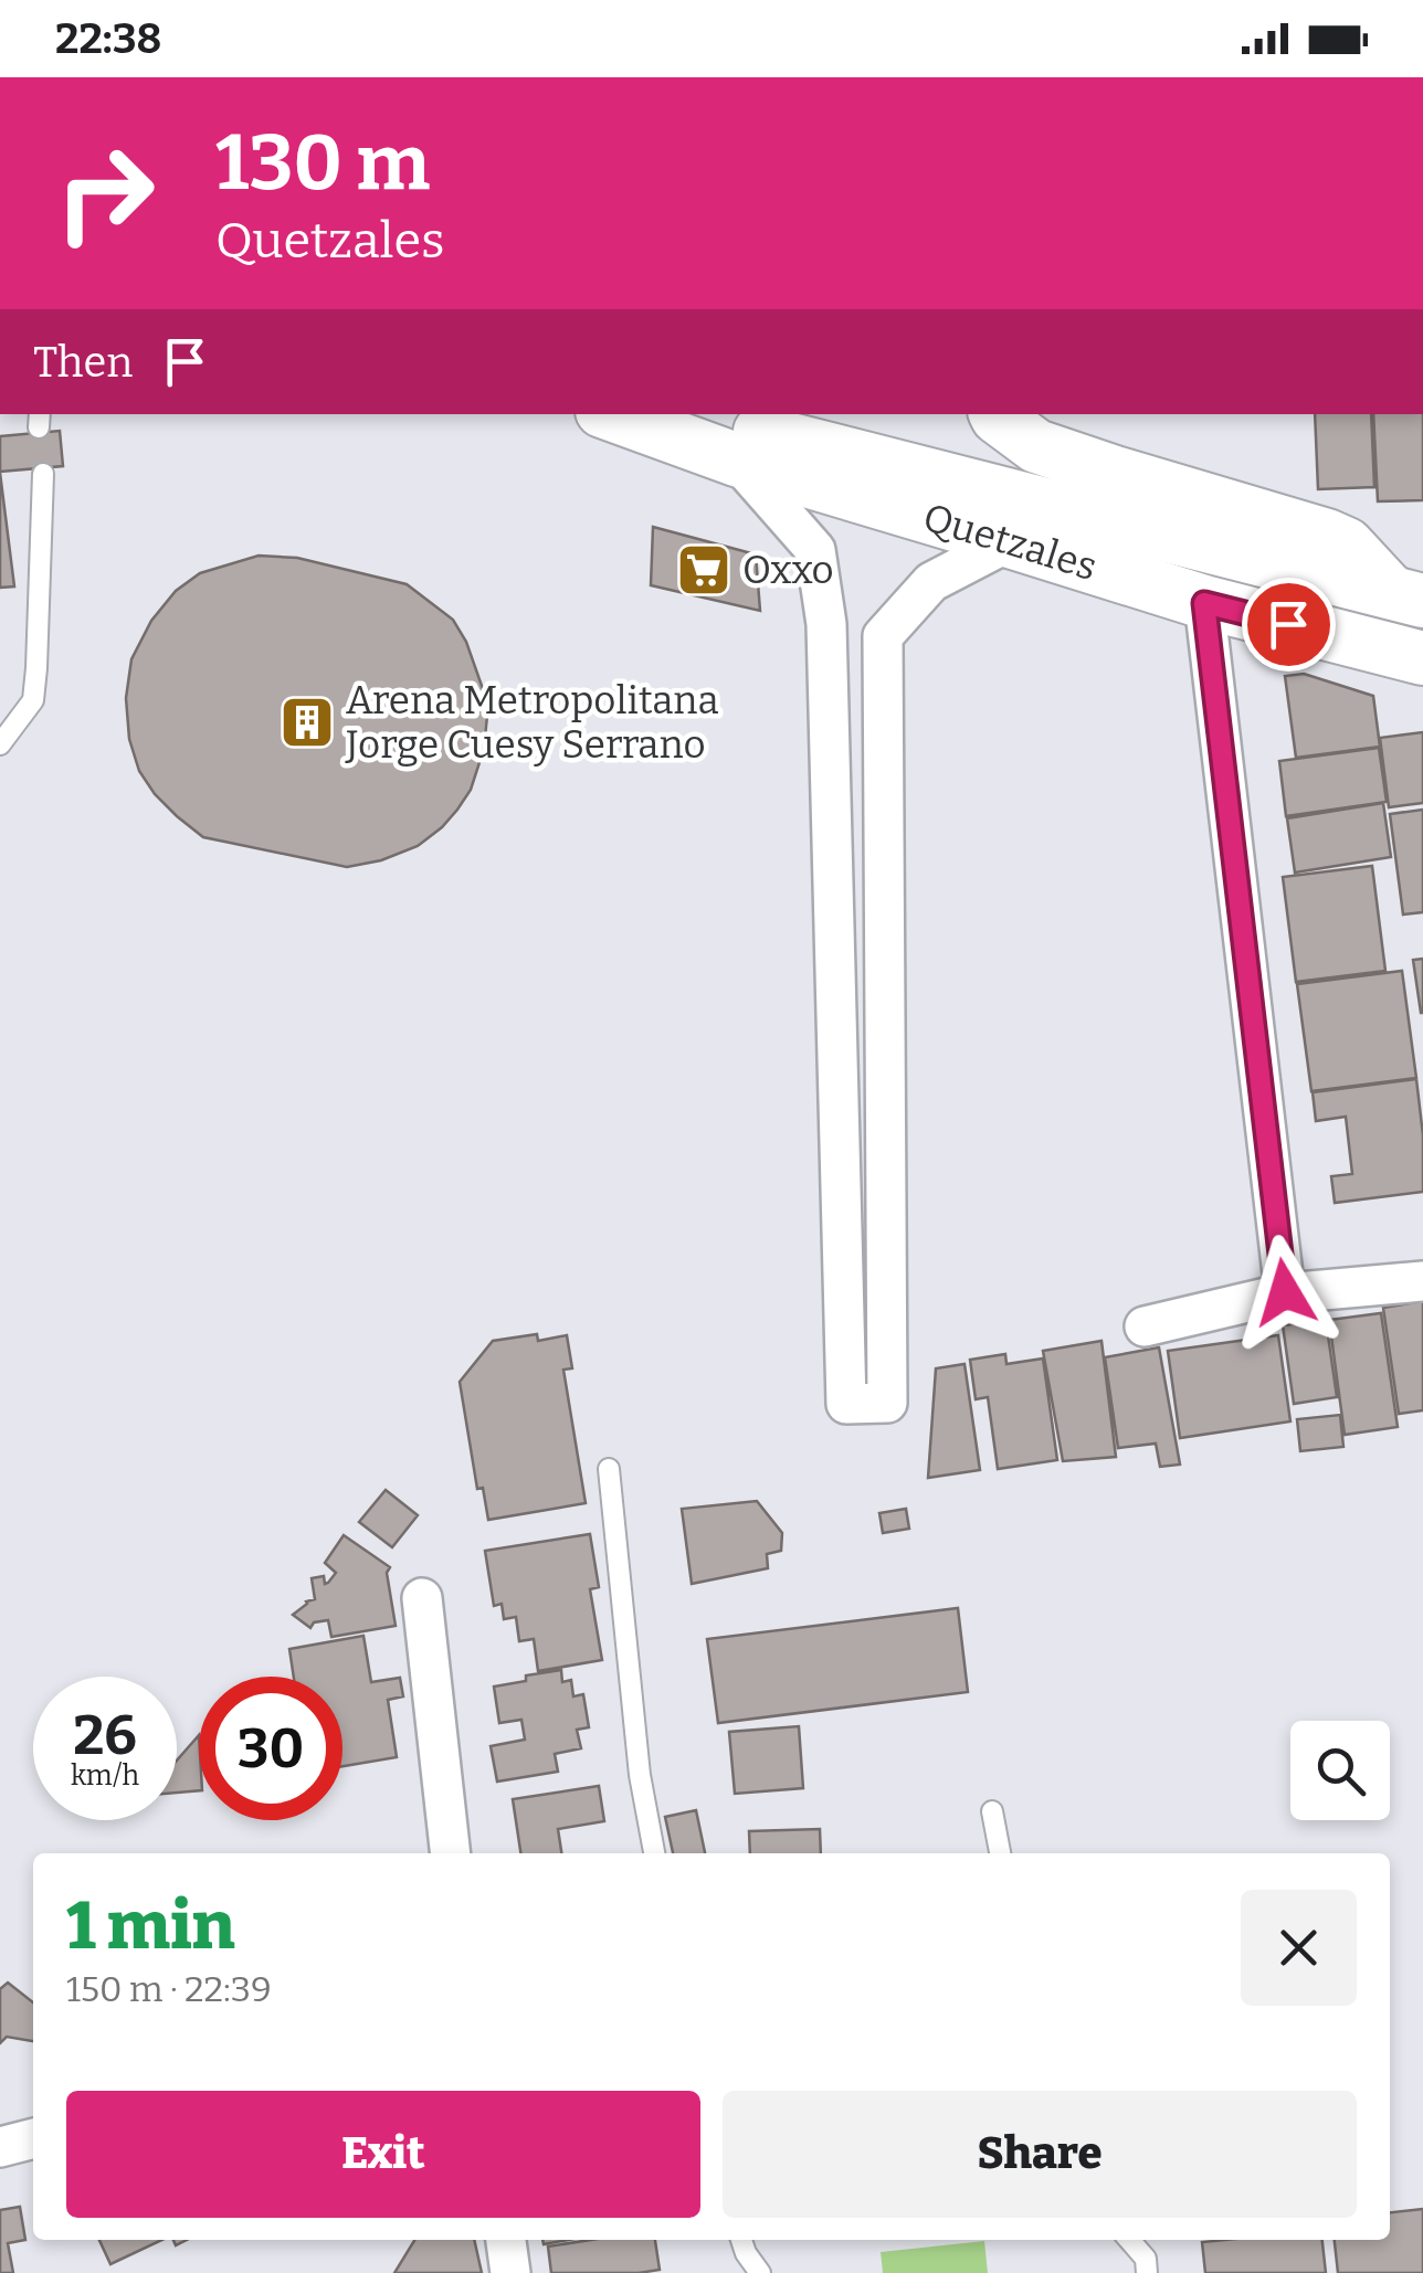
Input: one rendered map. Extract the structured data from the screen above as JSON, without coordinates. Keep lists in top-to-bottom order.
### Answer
{
  "streets": {
    "main road": ["Quetzales"]
  },
  "places": {
    "supermarket": ["Oxxo"],
    "building": ["Arena Metropolitana Jorge Cuesy Serrano"]
  },
  "page": {
    "status": "22:38",
    "turn": ["130 m", "Quetzales"],
    "then": "Then",
    "speed": "26 km/h",
    "limit": "30",
    "heading": ["1 min", "150 m · 22:39"],
    "buttons": ["Exit", "Share"]
  }
}
